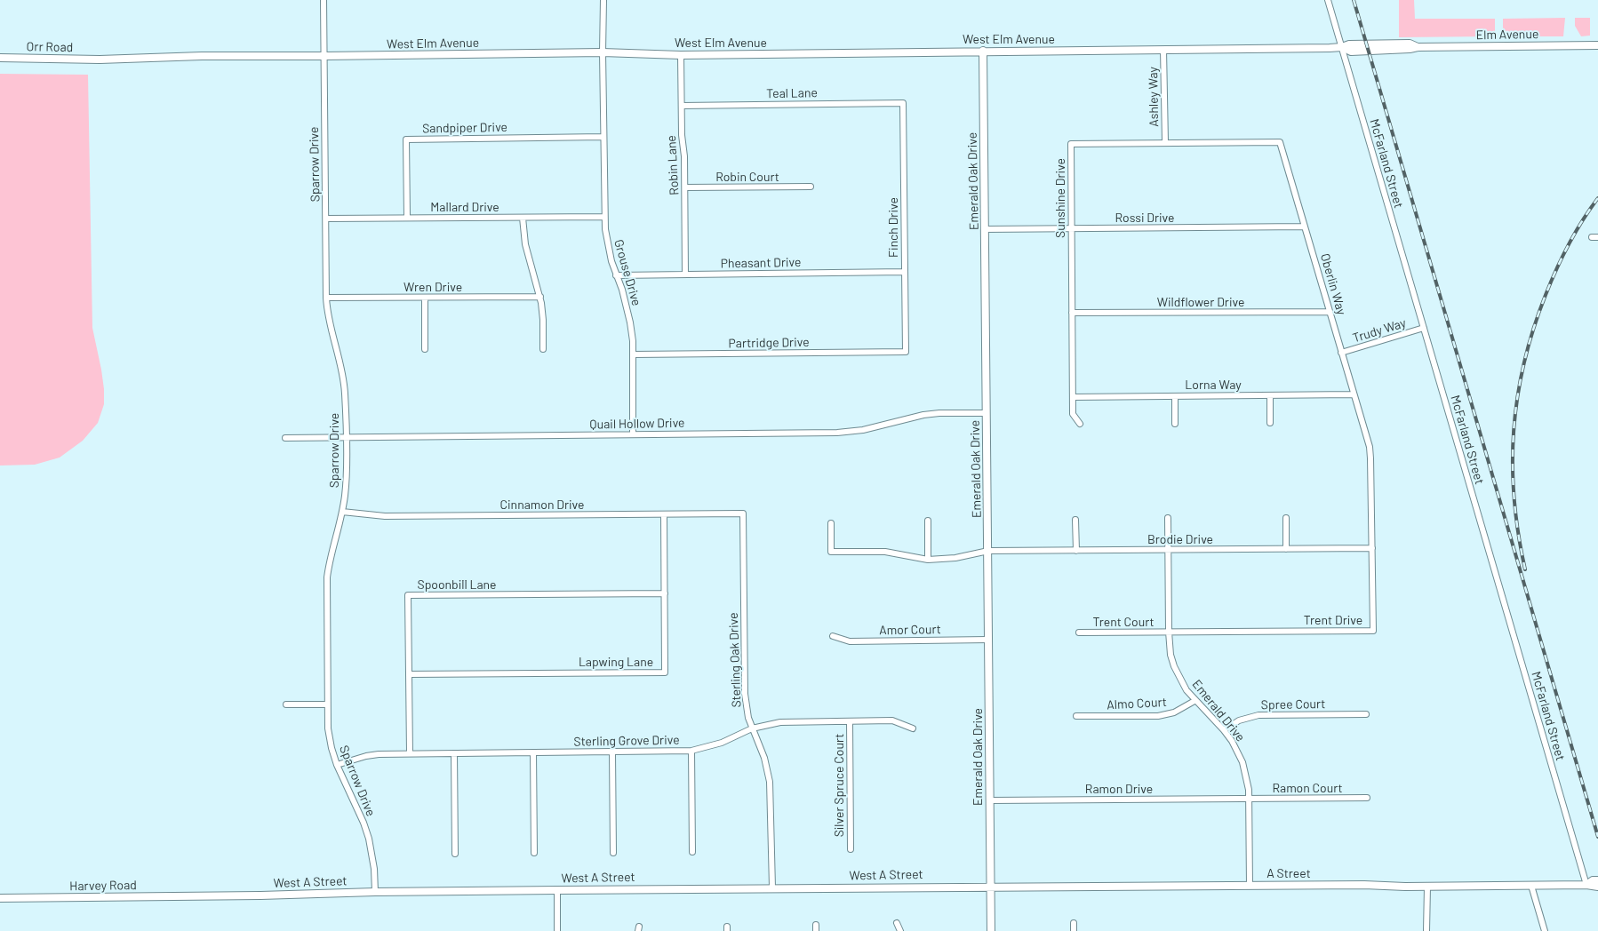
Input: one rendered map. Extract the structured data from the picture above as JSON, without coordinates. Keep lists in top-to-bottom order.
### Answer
{
  "streets": {
    "street": [
      "Elm Avenue",
      "West Elm Avenue",
      "Orr Road",
      "Teal Lane",
      "Ashley Way",
      "Sandpiper Drive",
      "McFarland Street",
      "Sparrow Drive",
      "Robin Lane",
      "Robin Court",
      "Emerald Oak Drive",
      "Sunshine Drive",
      "Mallard Drive",
      "Rossi Drive",
      "Finch Drive",
      "Pheasant Drive",
      "Grouse Drive",
      "Oberlin Way",
      "Wren Drive",
      "Wildflower Drive",
      "Trudy Way",
      "Partridge Drive",
      "Lorna Way",
      "Quail Hollow Drive",
      "Cinnamon Drive",
      "Brodie Drive",
      "Spoonbill Lane",
      "Trent Drive",
      "Trent Court",
      "Amor Court",
      "Sterling Oak Drive",
      "Lapwing Lane",
      "Almo Court",
      "Spree Court",
      "Emerald Drive",
      "Sterling Grove Drive",
      "Silver Spruce Court",
      "Ramon Court",
      "Ramon Drive",
      "A Street",
      "West A Street",
      "Harvey Road"
    ]
  },
  "crossings": [
    ["Elm Avenue", "West Elm Avenue"],
    ["West Elm Avenue", "Orr Road"],
    ["West Elm Avenue", "Ashley Way"],
    ["West Elm Avenue", "McFarland Street"],
    ["West Elm Avenue", "Sparrow Drive"],
    ["West Elm Avenue", "Robin Lane"],
    ["West Elm Avenue", "Emerald Oak Drive"],
    ["West Elm Avenue", "Grouse Drive"],
    ["Teal Lane", "Robin Lane"],
    ["Teal Lane", "Finch Drive"],
    ["Ashley Way", "Sunshine Drive"],
    ["Sandpiper Drive", "Mallard Drive"],
    ["Sandpiper Drive", "Grouse Drive"],
    ["McFarland Street", "Trudy Way"],
    ["McFarland Street", "A Street"],
    ["Sparrow Drive", "Mallard Drive"],
    ["Sparrow Drive", "Wren Drive"],
    ["Sparrow Drive", "Quail Hollow Drive"],
    ["Sparrow Drive", "Cinnamon Drive"],
    ["Sparrow Drive", "Sterling Grove Drive"],
    ["Sparrow Drive", "West A Street"],
    ["Robin Lane", "Robin Court"],
    ["Robin Lane", "Pheasant Drive"],
    ["Emerald Oak Drive", "Rossi Drive"],
    ["Emerald Oak Drive", "Quail Hollow Drive"],
    ["Emerald Oak Drive", "Brodie Drive"],
    ["Emerald Oak Drive", "Amor Court"],
    ["Emerald Oak Drive", "Ramon Drive"],
    ["Emerald Oak Drive", "A Street"],
    ["Emerald Oak Drive", "West A Street"],
    ["Sunshine Drive", "Rossi Drive"],
    ["Sunshine Drive", "Oberlin Way"],
    ["Sunshine Drive", "Wildflower Drive"],
    ["Sunshine Drive", "Lorna Way"],
    ["Mallard Drive", "Grouse Drive"],
    ["Rossi Drive", "Oberlin Way"],
    ["Finch Drive", "Pheasant Drive"],
    ["Finch Drive", "Partridge Drive"],
    ["Pheasant Drive", "Grouse Drive"],
    ["Grouse Drive", "Partridge Drive"],
    ["Grouse Drive", "Quail Hollow Drive"],
    ["Oberlin Way", "Wildflower Drive"],
    ["Oberlin Way", "Trudy Way"],
    ["Oberlin Way", "Lorna Way"],
    ["Oberlin Way", "Trent Drive"],
    ["Cinnamon Drive", "Sterling Oak Drive"],
    ["Cinnamon Drive", "Lapwing Lane"],
    ["Brodie Drive", "Trent Drive"],
    ["Brodie Drive", "Emerald Drive"],
    ["Spoonbill Lane", "Lapwing Lane"],
    ["Spoonbill Lane", "Sterling Grove Drive"],
    ["Trent Drive", "Trent Court"],
    ["Trent Drive", "Emerald Drive"],
    ["Trent Court", "Emerald Drive"],
    ["Sterling Oak Drive", "Sterling Grove Drive"],
    ["Sterling Oak Drive", "West A Street"],
    ["Almo Court", "Emerald Drive"],
    ["Spree Court", "Emerald Drive"],
    ["Emerald Drive", "Ramon Court"],
    ["Emerald Drive", "Ramon Drive"],
    ["Emerald Drive", "A Street"],
    ["Sterling Grove Drive", "Silver Spruce Court"],
    ["Ramon Court", "Ramon Drive"],
    ["A Street", "West A Street"],
    ["West A Street", "Harvey Road"]
  ]
}
